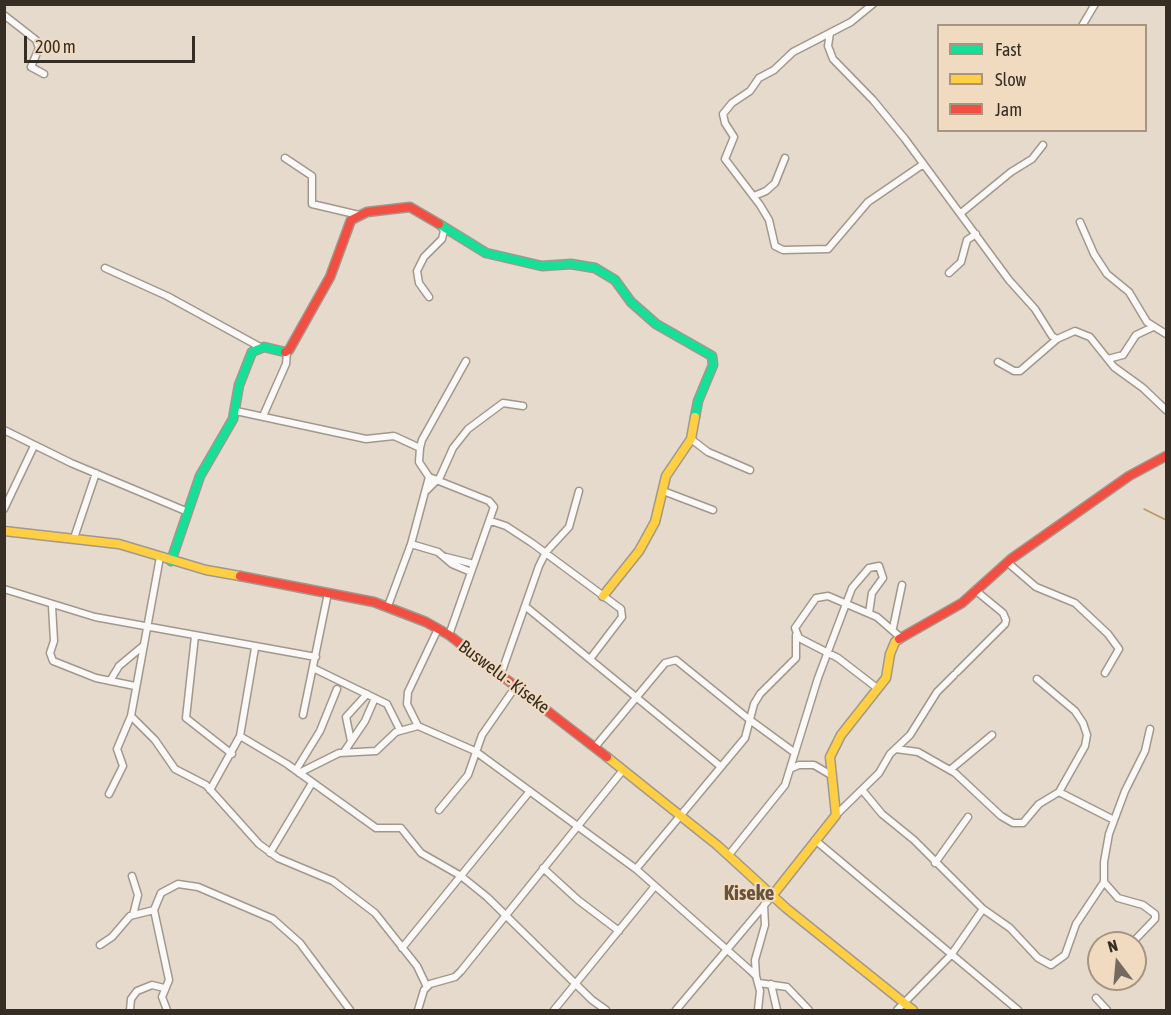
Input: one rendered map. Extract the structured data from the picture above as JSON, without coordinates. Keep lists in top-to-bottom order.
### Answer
{
  "streets": {
    "street": ["Buswelu - Kiseke"]
  },
  "districts": ["Kiseke"],
  "legend": ["Fast", "Slow", "Jam"],
  "scale_bar": "200 m",
  "north": "top"
}
